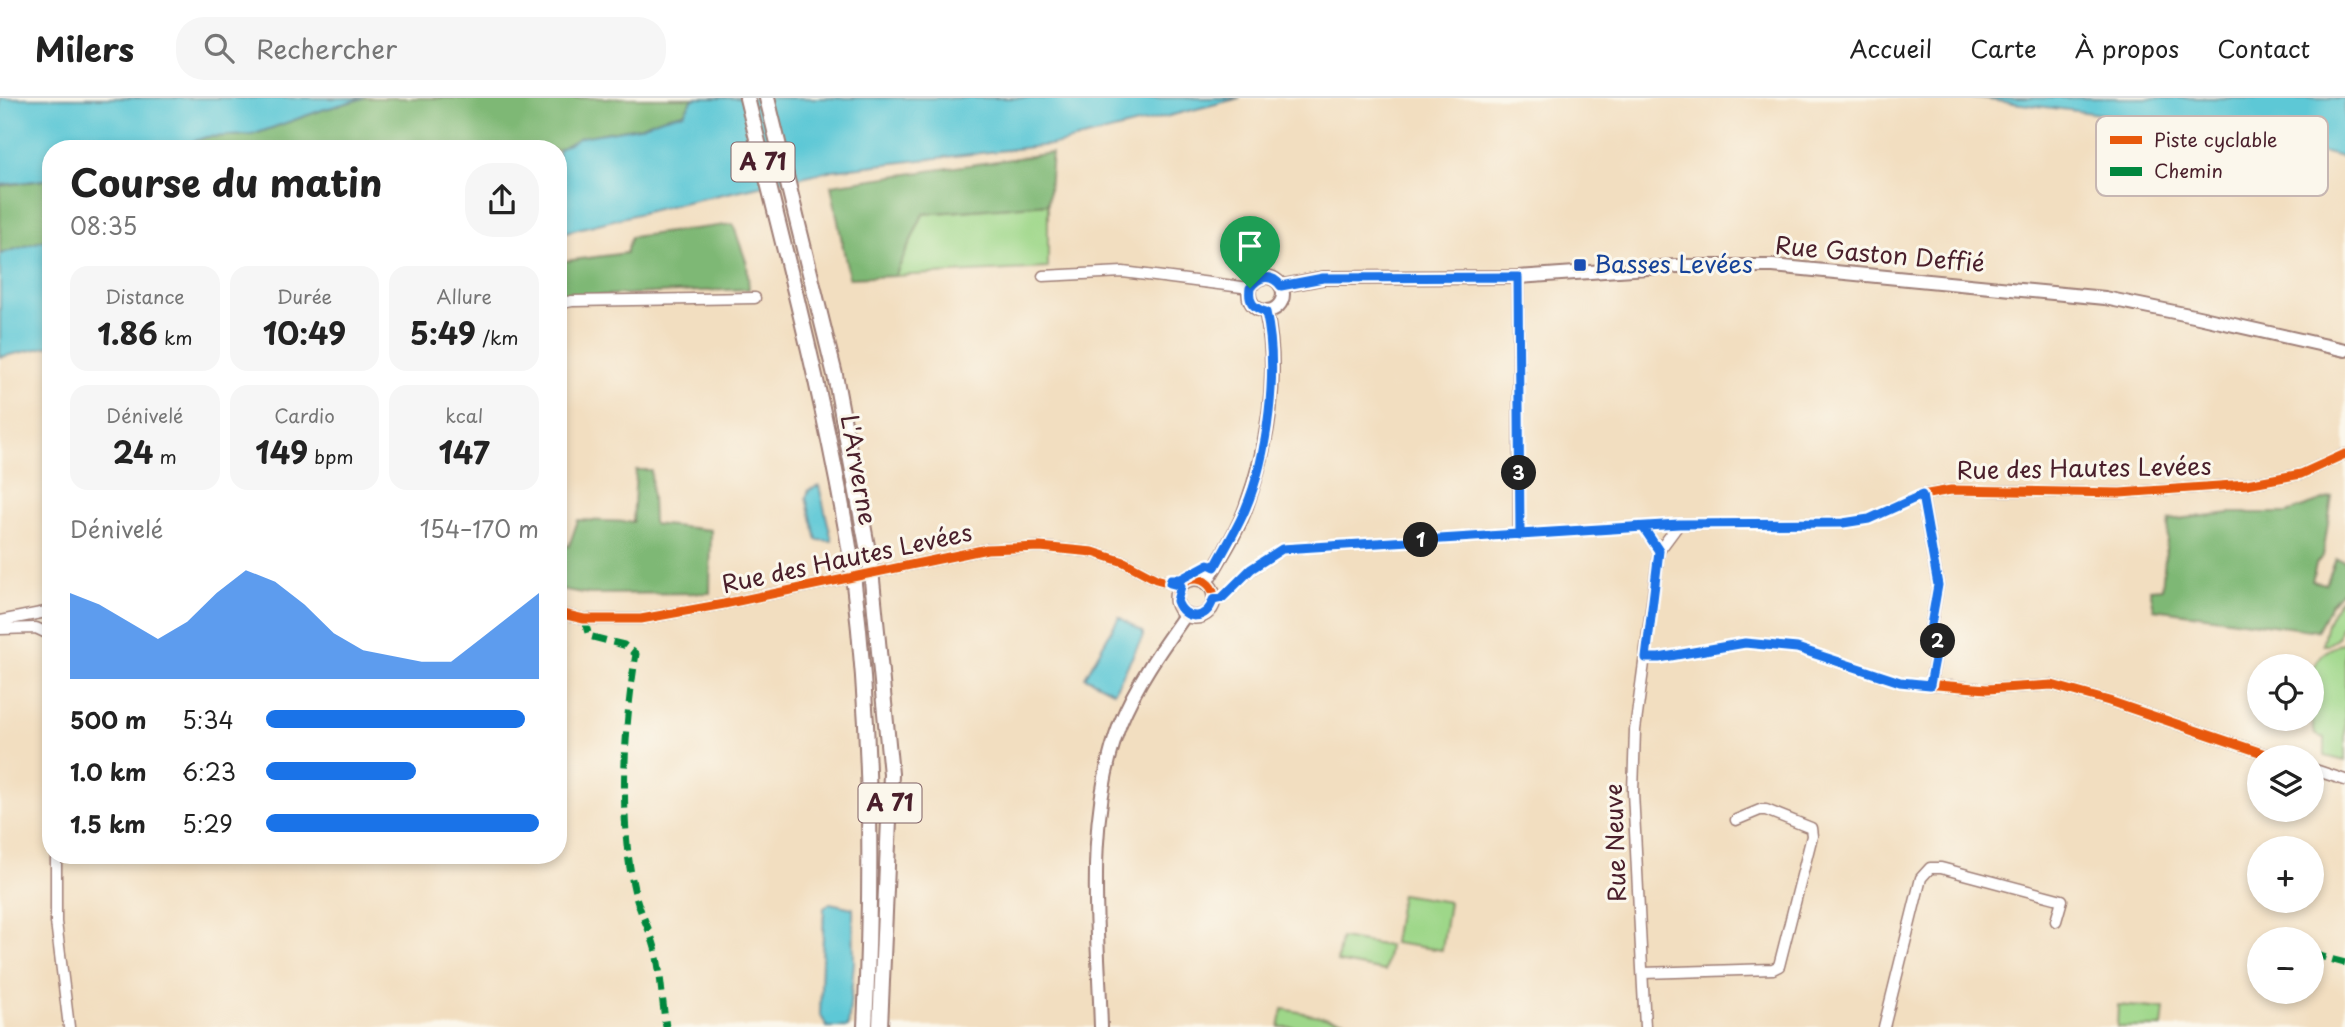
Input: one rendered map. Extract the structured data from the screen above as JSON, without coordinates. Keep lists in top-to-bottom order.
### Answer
{
  "streets": {
    "highway": ["A 71", "L'Arverne"],
    "main road": ["Rue Gaston Deffié"],
    "street": ["Rue des Hautes Levées", "Rue Neuve"]
  },
  "places": {
    "transit": ["Basses Levées"]
  },
  "legend": ["Piste cyclable", "Chemin"],
  "page": {
    "header": "Milers",
    "search": "Rechercher",
    "nav": [
      "Accueil",
      "Carte",
      "À propos",
      "Contact"
    ],
    "heading": ["Course du matin", "08:35"],
    "stats": [
      ["Distance", "1.86 km"],
      ["Durée", "10:49"],
      ["Allure", "5:49 /km"],
      ["Dénivelé", "24 m"],
      ["Cardio", "149 bpm"],
      ["kcal", "147"]
    ],
    "pins": ["3", "1", "2"],
    "chart": ["Dénivelé", "154–170 m"],
    "map_buttons": ["+", "−"],
    "list": [
      {
        "name": "500 m",
        "note": "5:34"
      },
      {
        "name": "1.0 km",
        "note": "6:23"
      },
      {
        "name": "1.5 km",
        "note": "5:29"
      }
    ]
  }
}
